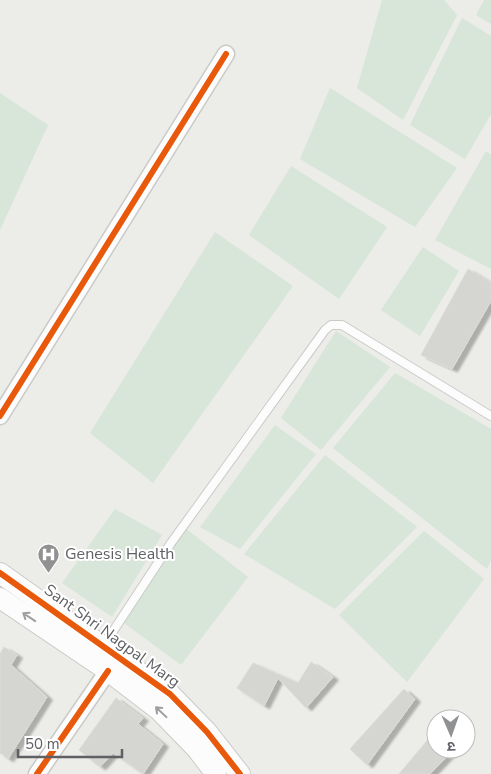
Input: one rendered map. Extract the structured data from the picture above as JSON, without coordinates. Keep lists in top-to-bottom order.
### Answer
{
  "streets": {
    "street": ["Sant Shri Nagpal Marg"]
  },
  "places": {
    "hospital": ["Genesis Health"]
  },
  "scale_bar": "50 m",
  "north": "bottom"
}
